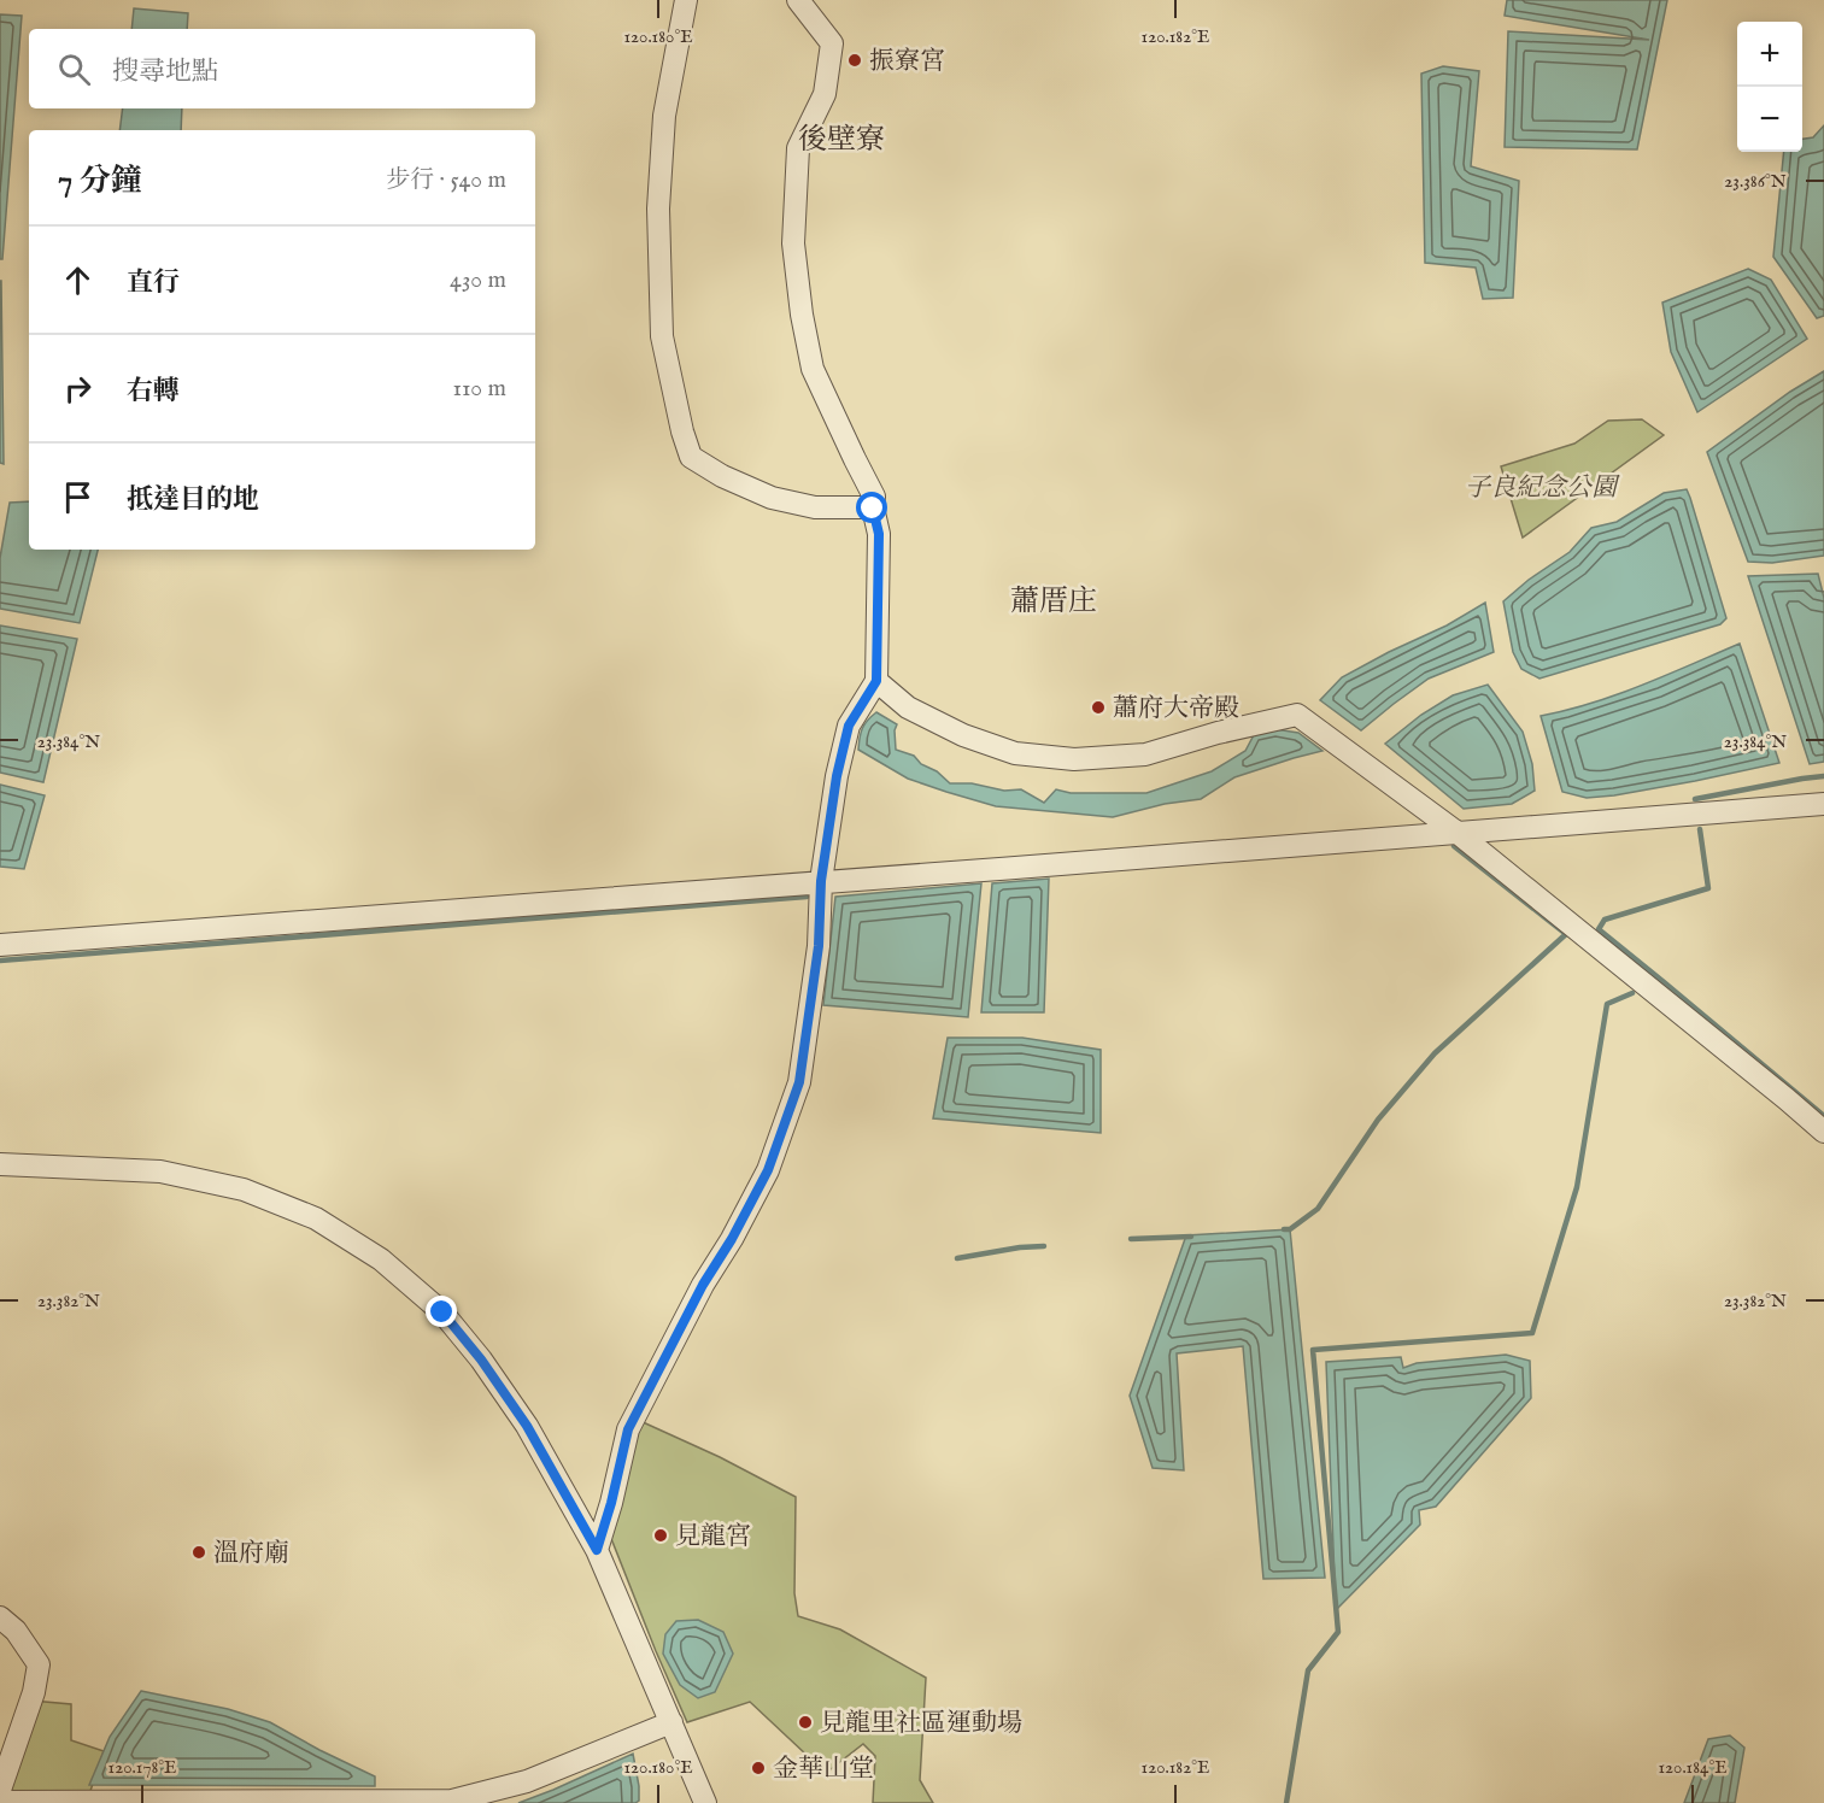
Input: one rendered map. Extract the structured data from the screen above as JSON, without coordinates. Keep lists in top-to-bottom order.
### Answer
{
  "districts": ["後壁寮", "蕭厝庄"],
  "parks": ["子良紀念公園"],
  "places": [
    "振寮宮",
    "蕭府大帝殿",
    "見龍宮",
    "溫府廟",
    "見龍里社區運動場",
    "金華山堂"
  ],
  "page": {
    "map_buttons": ["+", "−"],
    "search": "搜尋地點",
    "heading": ["7 分鐘", "步行 · 540 m"],
    "list": [
      ["直行", "430 m"],
      ["右轉", "110 m"],
      "抵達目的地"
    ]
  },
  "coordinates": [
    "120.180°E",
    "120.182°E",
    "23.386°N",
    "23.384°N",
    "23.382°N",
    "120.178°E",
    "120.184°E"
  ]
}
